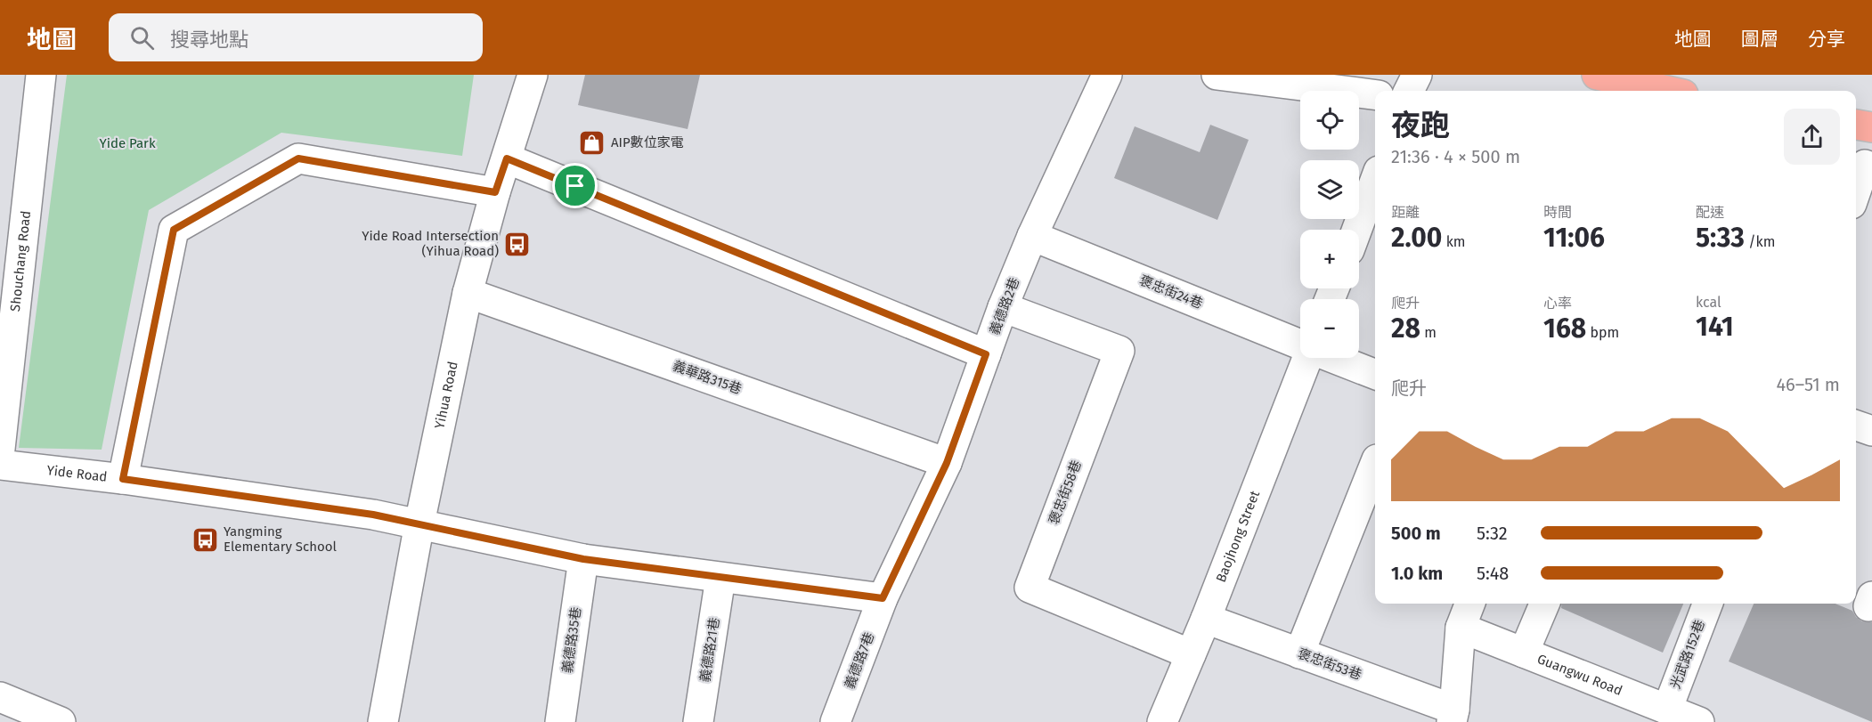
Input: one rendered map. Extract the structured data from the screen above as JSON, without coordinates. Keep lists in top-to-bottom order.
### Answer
{
  "streets": {
    "street": [
      "Shouchang Road",
      "褒忠街24巷",
      "義德路2巷",
      "義華路315巷",
      "Yihua Road",
      "Yide Road",
      "褒忠街58巷",
      "Baojhong Street",
      "義德路35巷",
      "義德路21巷",
      "光武路152巷",
      "義德路7巷",
      "褒忠街53巷",
      "Guangwu Road"
    ]
  },
  "crossings": [
    ["褒忠街24巷", "義德路2巷"],
    ["義德路2巷", "義華路315巷"],
    ["義德路2巷", "Yide Road"],
    ["義德路2巷", "褒忠街58巷"],
    ["義德路2巷", "義德路7巷"],
    ["義華路315巷", "Yihua Road"],
    ["Yihua Road", "Yide Road"],
    ["Yide Road", "義德路35巷"],
    ["Yide Road", "義德路21巷"],
    ["Yide Road", "義德路7巷"],
    ["褒忠街58巷", "Baojhong Street"],
    ["Baojhong Street", "褒忠街53巷"],
    ["光武路152巷", "Guangwu Road"]
  ],
  "parks": ["Yide Park"],
  "places": {
    "shop": ["AIP數位家電"],
    "bus stop": ["Yide Road Intersection (Yihua Road)", "Yangming Elementary School"]
  },
  "page": {
    "header": "地圖",
    "search": "搜尋地點",
    "nav": ["地圖", "圖層", "分享"],
    "map_buttons": ["+", "−"],
    "heading": ["夜跑", "21:36 · 4 × 500 m"],
    "stats": [
      ["距離", "2.00 km"],
      ["時間", "11:06"],
      ["配速", "5:33 /km"],
      ["爬升", "28 m"],
      ["心率", "168 bpm"],
      ["kcal", "141"]
    ],
    "chart": ["爬升", "46–51 m"],
    "list": [
      {
        "name": "500 m",
        "note": "5:32"
      },
      {
        "name": "1.0 km",
        "note": "5:48"
      }
    ]
  }
}
